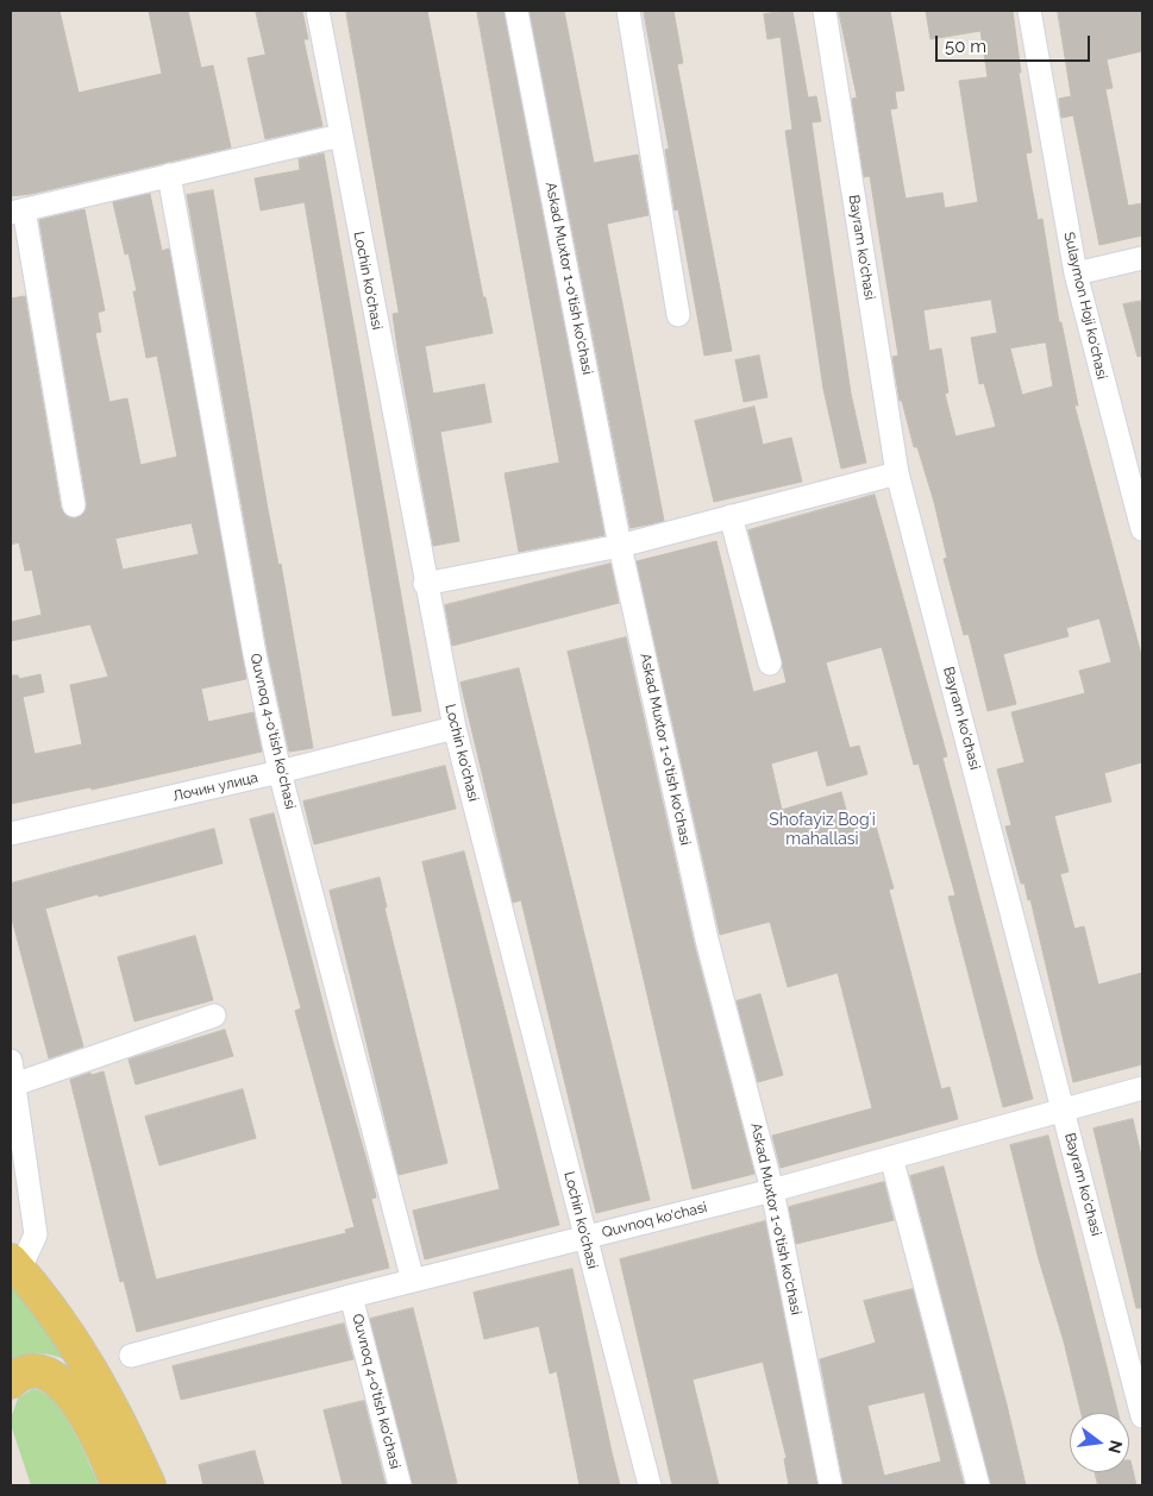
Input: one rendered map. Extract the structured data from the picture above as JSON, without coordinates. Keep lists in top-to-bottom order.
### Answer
{
  "streets": {
    "street": [
      "Bayram ko'chasi",
      "Askad Muxtor 1-o'tish ko'chasi",
      "Lochin ko'chasi",
      "Sulaymon Hoji ko'chasi",
      "Quvnoq 4-o'tish ko'chasi",
      "Лочин улица",
      "Quvnoq ko'chasi"
    ]
  },
  "crossings": [
    ["Bayram ko'chasi", "Quvnoq ko'chasi"],
    ["Askad Muxtor 1-o'tish ko'chasi", "Quvnoq ko'chasi"],
    ["Lochin ko'chasi", "Лочин улица"],
    ["Lochin ko'chasi", "Quvnoq ko'chasi"],
    ["Quvnoq 4-o'tish ko'chasi", "Лочин улица"],
    ["Quvnoq 4-o'tish ko'chasi", "Quvnoq ko'chasi"]
  ],
  "districts": ["Shofayiz Bogʻi mahallasi"],
  "scale_bar": "50 m",
  "north": "right"
}
